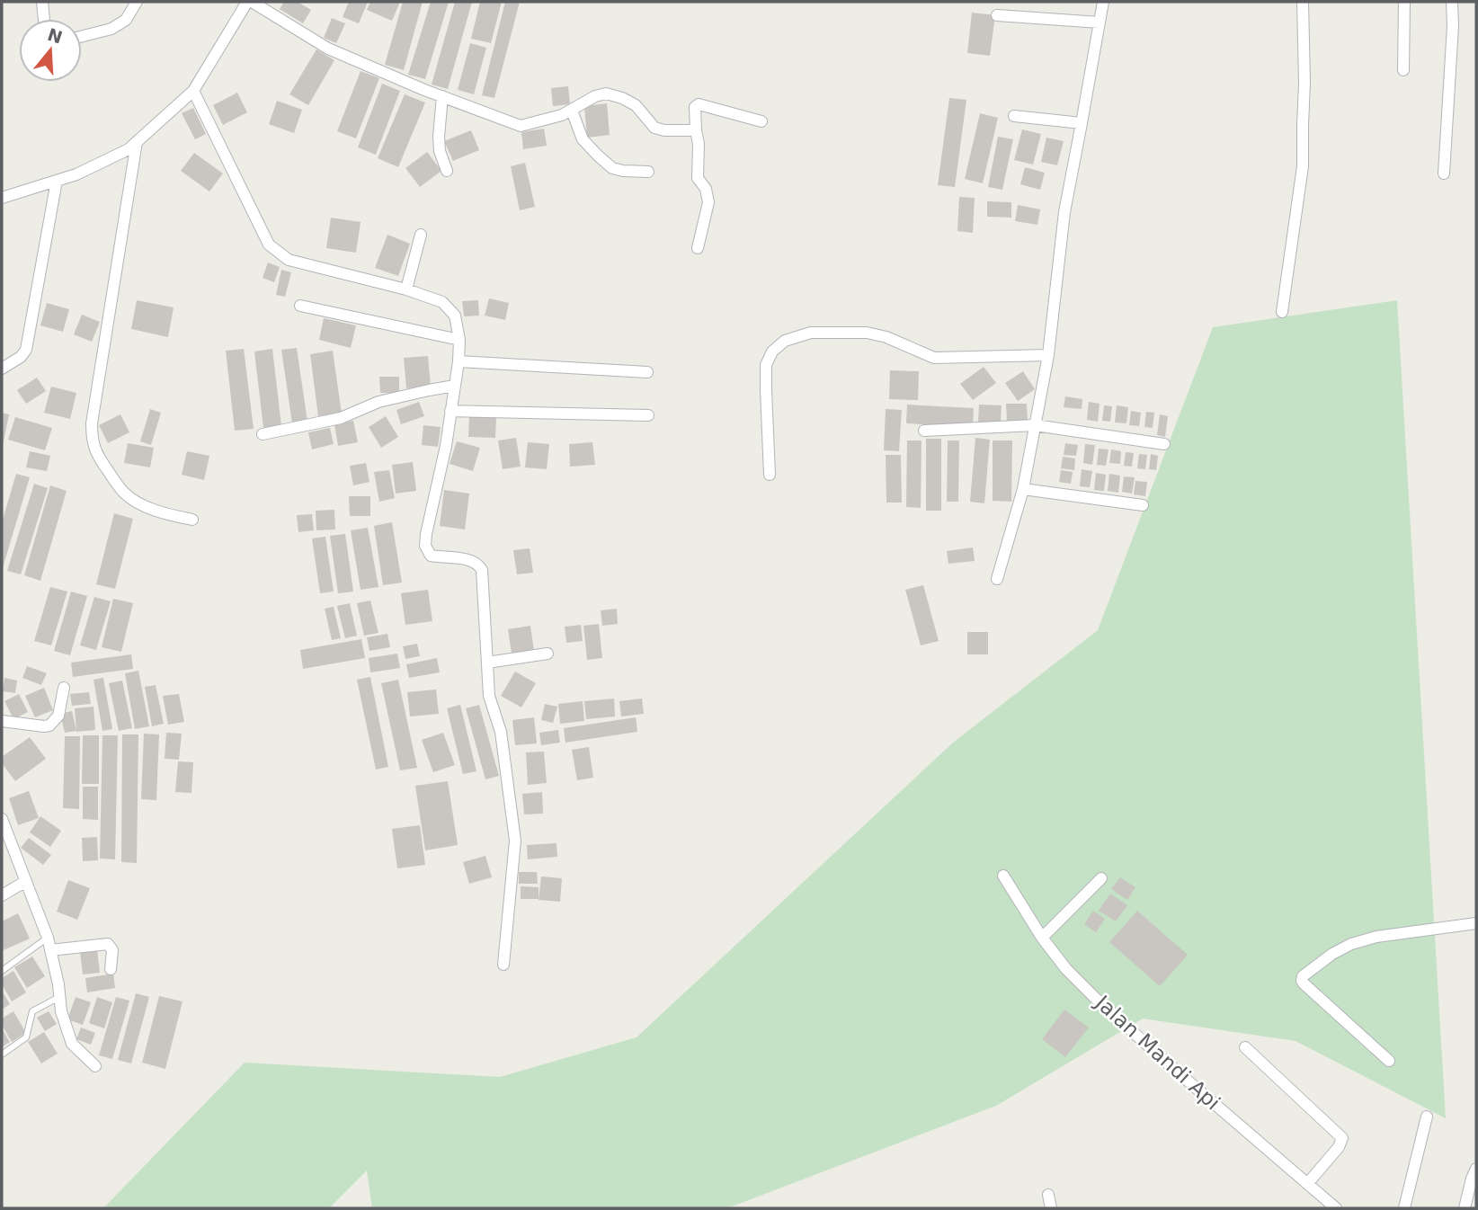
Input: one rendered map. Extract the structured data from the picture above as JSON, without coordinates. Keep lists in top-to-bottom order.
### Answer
{
  "streets": {
    "street": ["Jalan Mandi Api"]
  },
  "north": "top"
}
